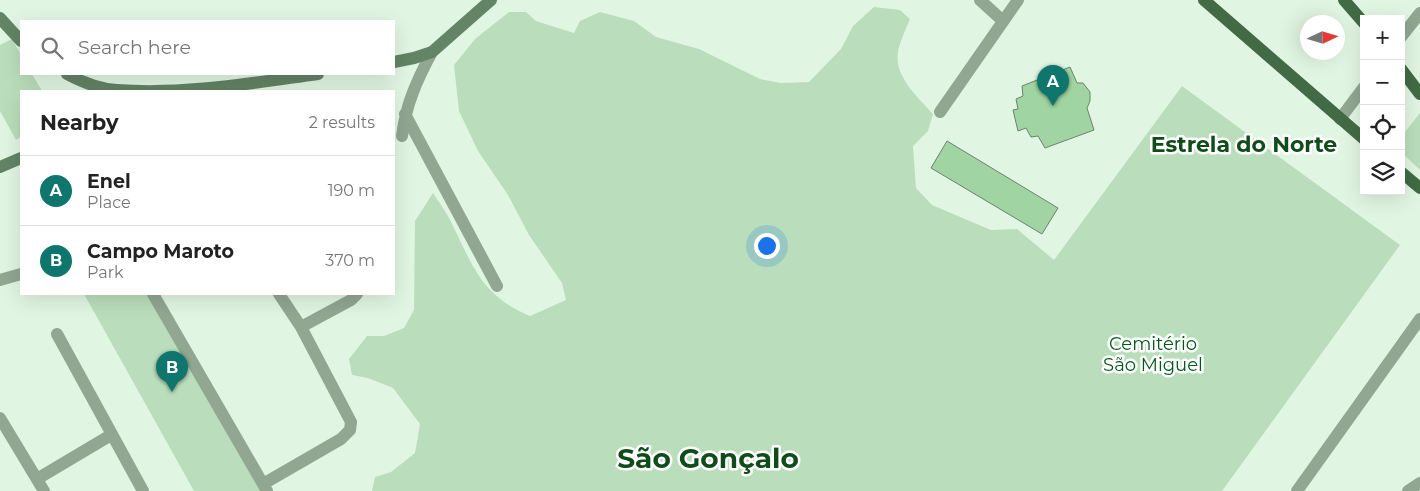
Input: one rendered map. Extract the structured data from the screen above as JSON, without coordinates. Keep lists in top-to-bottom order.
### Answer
{
  "districts": ["Estrela do Norte", "São Gonçalo"],
  "parks": ["Cemitério São Miguel"],
  "north": "right",
  "page": {
    "map_buttons": ["+", "−"],
    "search": "Search here",
    "pins": ["A", "B"],
    "heading": ["Nearby", "2 results"],
    "list": [
      {
        "mark": "A",
        "name": "Enel",
        "note": "Place",
        "value": "190 m"
      },
      {
        "mark": "B",
        "name": "Campo Maroto",
        "note": "Park",
        "value": "370 m"
      }
    ]
  }
}
